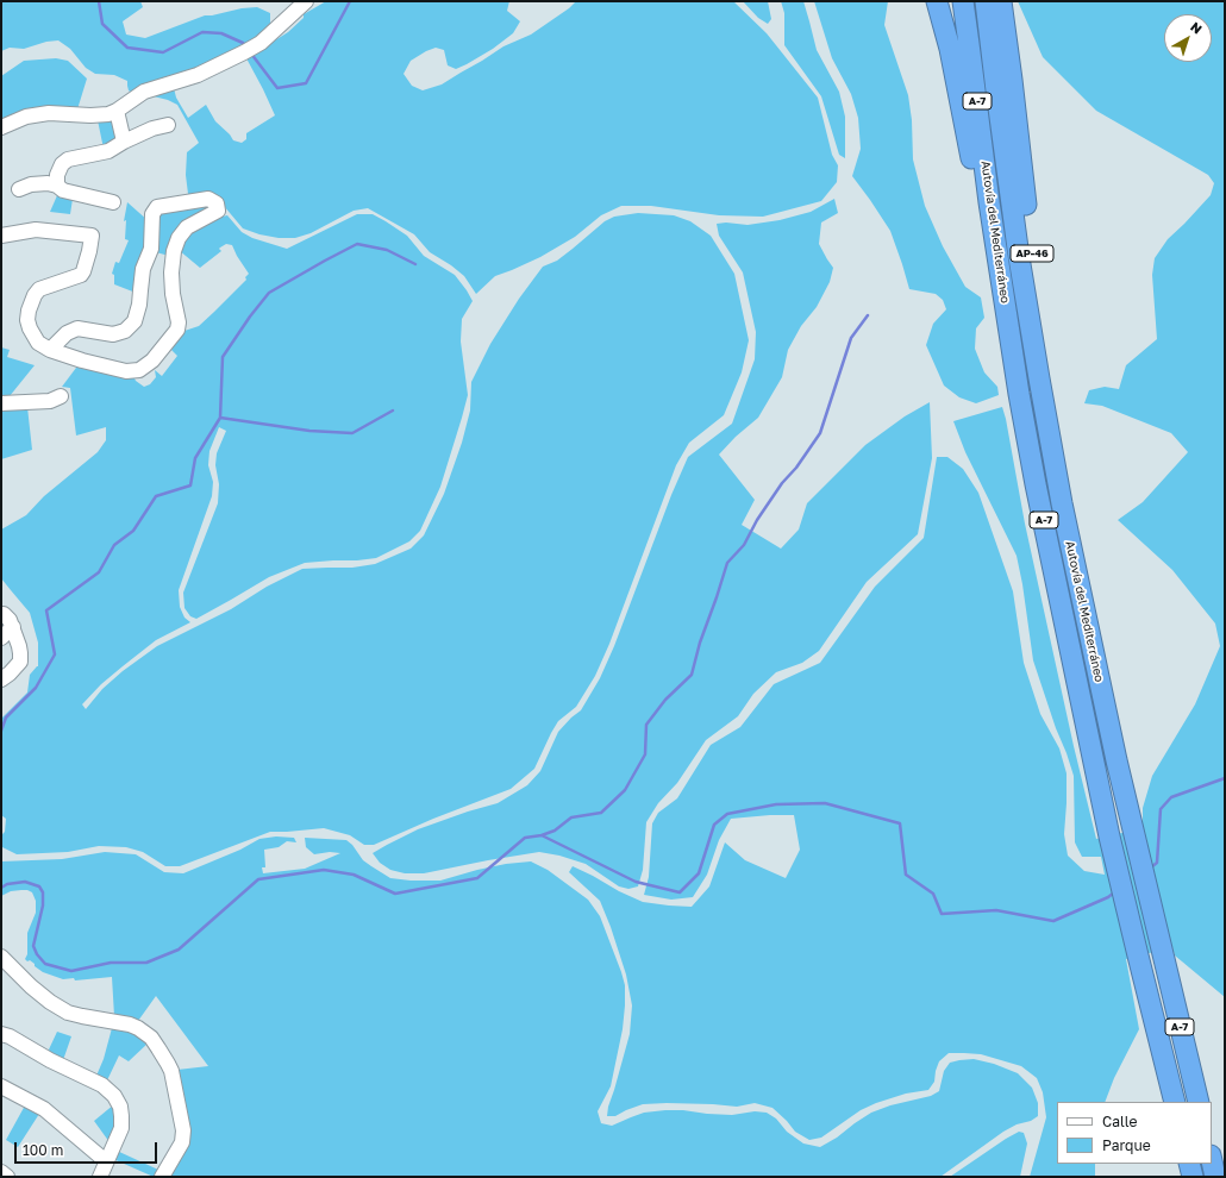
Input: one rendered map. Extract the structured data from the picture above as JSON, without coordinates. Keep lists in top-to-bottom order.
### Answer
{
  "streets": {
    "highway": ["A-7", "Autovía del Mediterráneo", "AP-46"]
  },
  "crossings": [
    ["Autovía del Mediterráneo", "AP-46"]
  ],
  "legend": ["Calle", "Parque"],
  "scale_bar": "100 m",
  "north": "top right"
}
